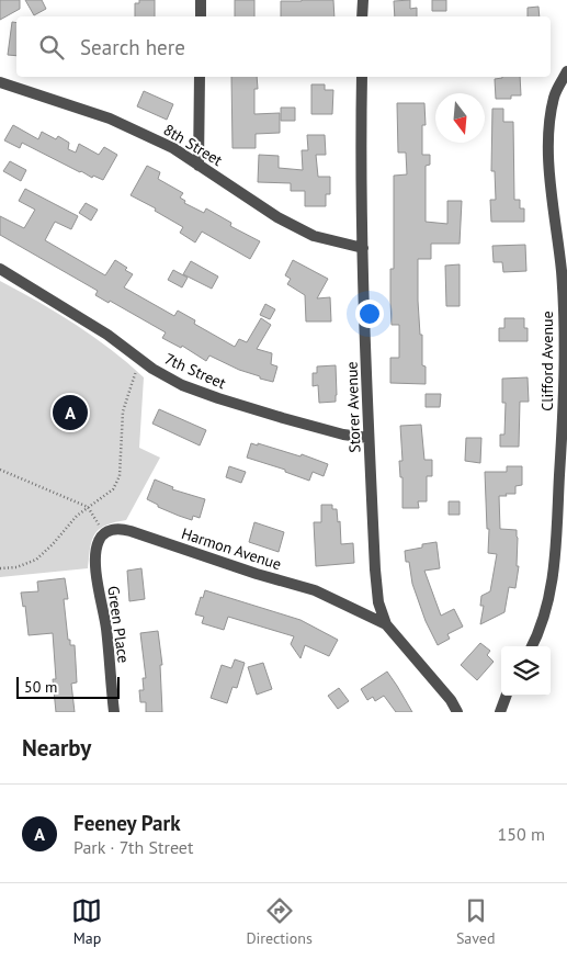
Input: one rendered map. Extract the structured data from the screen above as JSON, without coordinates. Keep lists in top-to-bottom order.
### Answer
{
  "streets": {
    "street": [
      "8th Street",
      "Clifford Avenue",
      "7th Street",
      "Storer Avenue",
      "Harmon Avenue",
      "Green Place"
    ]
  },
  "crossings": [
    ["8th Street", "Storer Avenue"],
    ["7th Street", "Storer Avenue"],
    ["Storer Avenue", "Harmon Avenue"],
    ["Harmon Avenue", "Green Place"]
  ],
  "scale_bar": "50 m",
  "north": "bottom",
  "page": {
    "search": "Search here",
    "pins": "A",
    "scale": "50 m",
    "heading": "Nearby",
    "list": [
      {
        "mark": "A",
        "name": "Feeney Park",
        "note": "Park · 7th Street",
        "value": "150 m"
      }
    ],
    "nav": ["Map", "Directions", "Saved"]
  }
}
